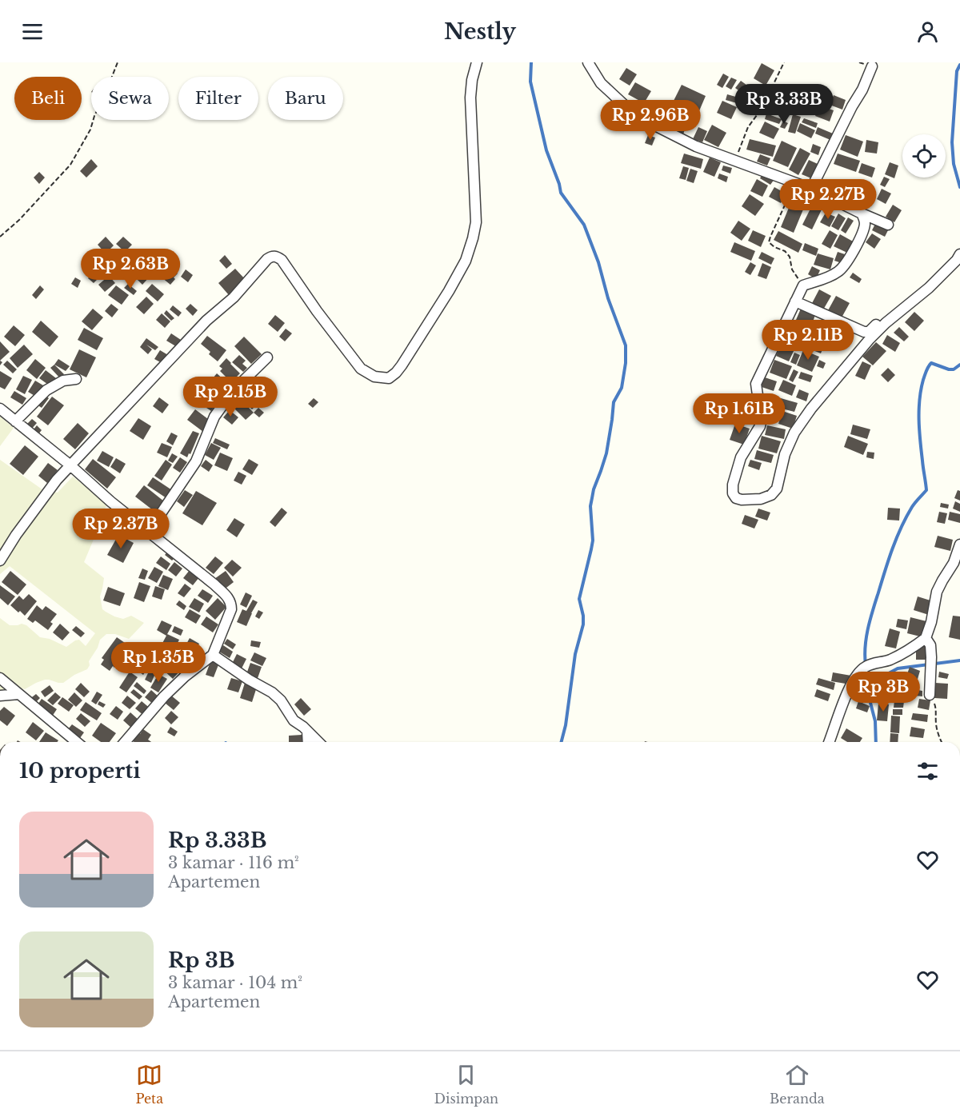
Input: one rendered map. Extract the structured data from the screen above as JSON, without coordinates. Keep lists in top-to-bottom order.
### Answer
{
  "page": {
    "header": "Nestly",
    "chip": [
      "Beli",
      "Sewa",
      "Filter",
      "Baru"
    ],
    "price": [
      "Rp 3.33B",
      "Rp 2.96B",
      "Rp 2.27B",
      "Rp 2.63B",
      "Rp 2.11B",
      "Rp 2.15B",
      "Rp 1.61B",
      "Rp 2.37B",
      "Rp 1.35B",
      "Rp 3B"
    ],
    "heading": "10 properti",
    "list": [
      {
        "name": "Rp 3.33B",
        "note": "3 kamar · 116 m² · Apartemen"
      },
      {
        "name": "Rp 3B",
        "note": "3 kamar · 104 m² · Apartemen"
      }
    ],
    "tabs": ["Peta", "Disimpan", "Beranda"]
  }
}
